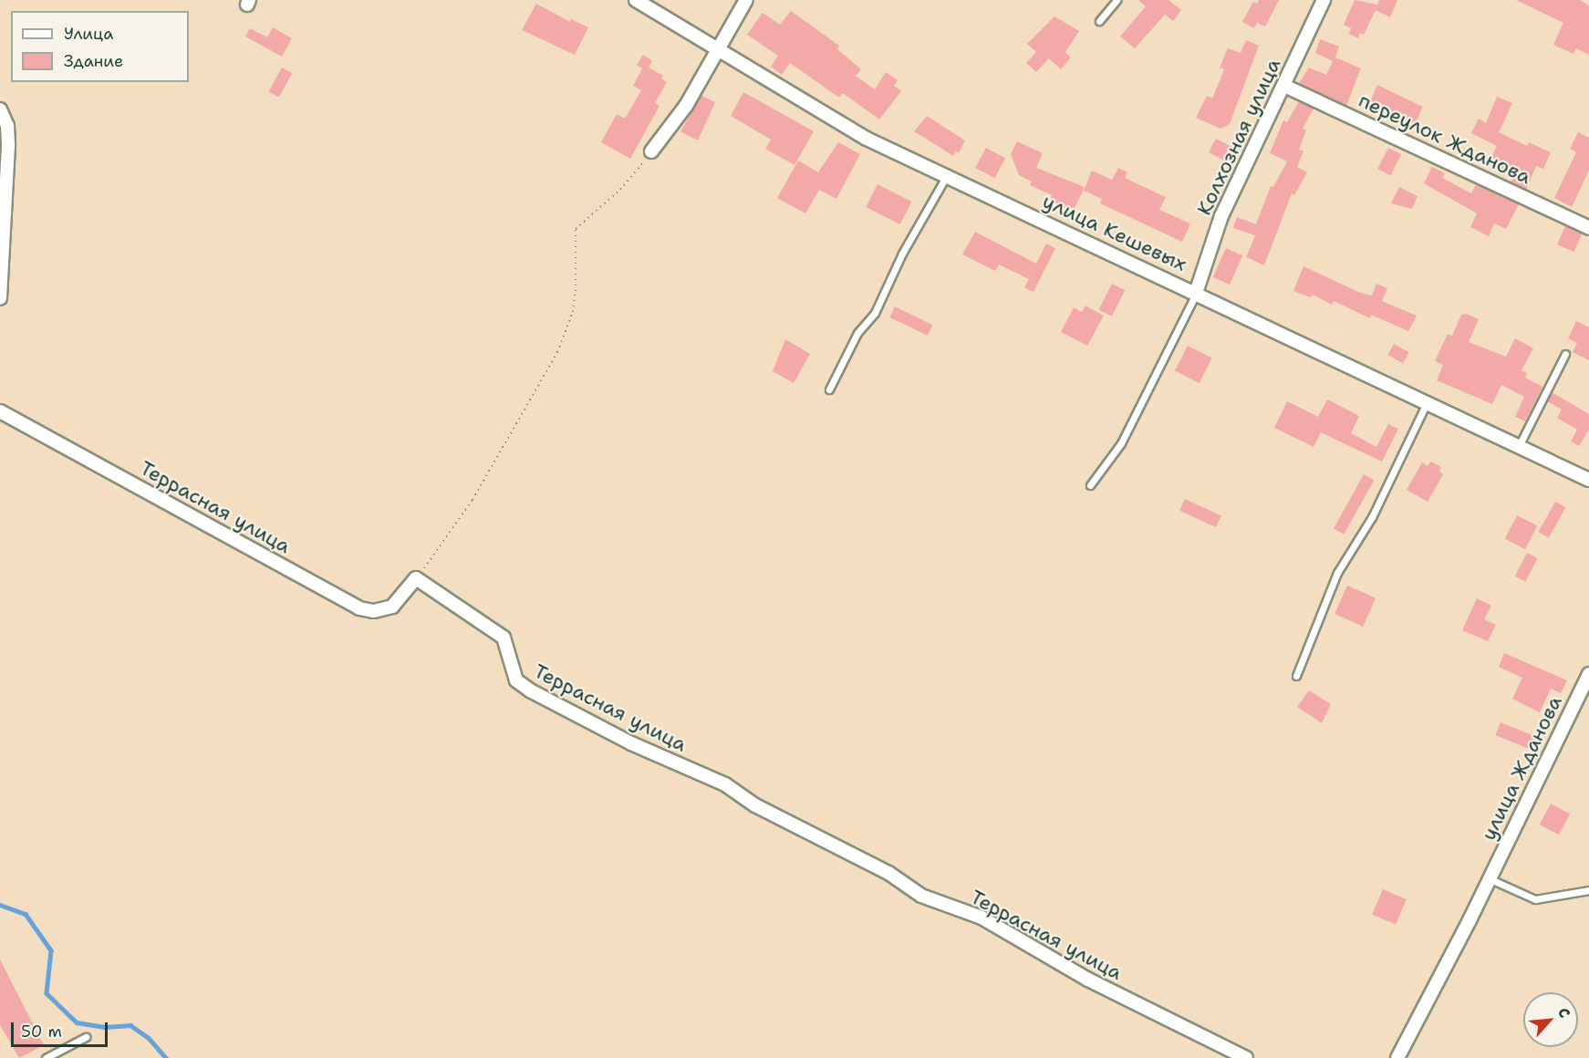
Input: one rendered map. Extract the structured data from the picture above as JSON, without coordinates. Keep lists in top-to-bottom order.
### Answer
{
  "streets": {
    "street": [
      "Колхозная улица",
      "переулок Жданова",
      "улица Кешевых",
      "Террасная улица",
      "улица Жданова"
    ]
  },
  "crossings": [
    ["Колхозная улица", "переулок Жданова"],
    ["Колхозная улица", "улица Кешевых"]
  ],
  "legend": ["Улица", "Здание"],
  "scale_bar": "50 m",
  "north": "top right"
}
